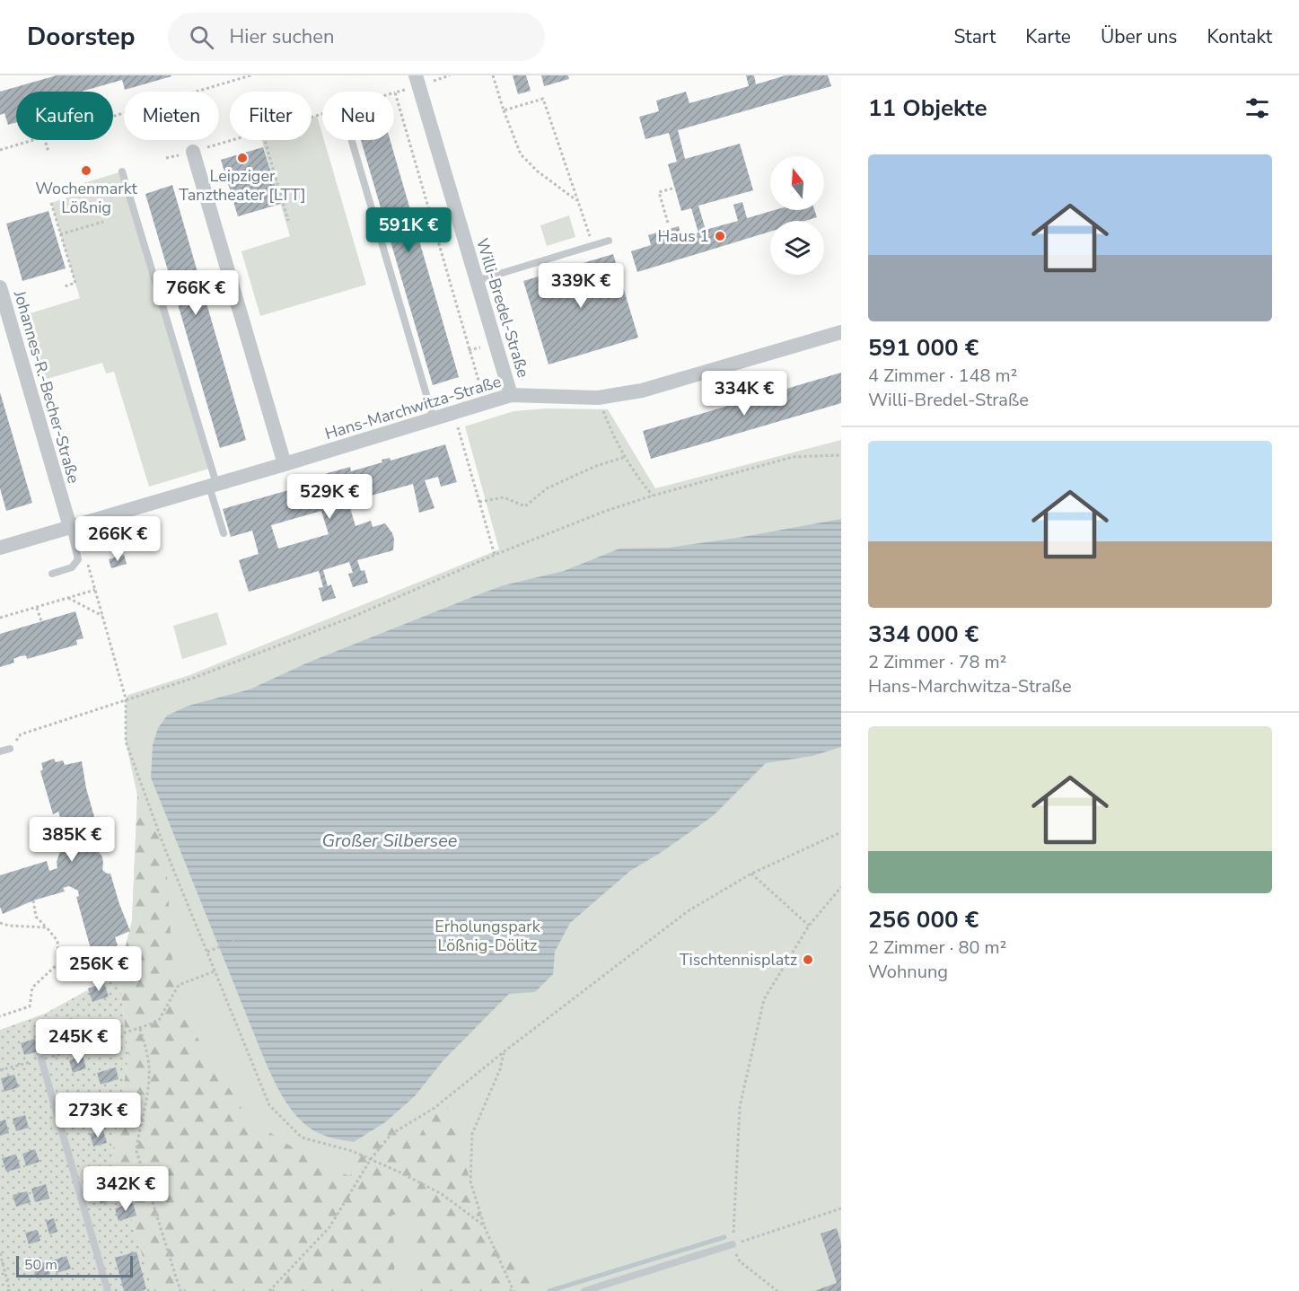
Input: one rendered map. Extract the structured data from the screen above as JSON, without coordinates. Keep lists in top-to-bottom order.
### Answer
{
  "streets": {
    "street": ["Willi-Bredel-Straße", "Johannes-R.-Becher-Straße", "Hans-Marchwitza-Straße"]
  },
  "crossings": [
    ["Willi-Bredel-Straße", "Hans-Marchwitza-Straße"],
    ["Johannes-R.-Becher-Straße", "Hans-Marchwitza-Straße"]
  ],
  "water": ["Großer Silbersee"],
  "parks": ["Erholungspark Lößnig-Dölitz"],
  "places": [
    "Leipziger Tanztheater [LTT]",
    "Wochenmarkt Lößnig",
    "Haus 1",
    "Tischtennisplatz"
  ],
  "scale_bar": "50 m",
  "north": "top",
  "page": {
    "header": "Doorstep",
    "search": "Hier suchen",
    "nav": [
      "Start",
      "Karte",
      "Über uns",
      "Kontakt"
    ],
    "heading": "11 Objekte",
    "chip": [
      "Kaufen",
      "Mieten",
      "Filter",
      "Neu"
    ],
    "list": [
      {
        "name": "591 000 €",
        "note": "4 Zimmer · 148 m² · Willi-Bredel-Straße"
      },
      {
        "name": "334 000 €",
        "note": "2 Zimmer · 78 m² · Hans-Marchwitza-Straße"
      },
      {
        "name": "256 000 €",
        "note": "2 Zimmer · 80 m² · Wohnung"
      }
    ],
    "price": [
      "591K €",
      "339K €",
      "766K €",
      "334K €",
      "529K €",
      "266K €",
      "385K €",
      "256K €",
      "245K €",
      "273K €",
      "342K €"
    ],
    "scale": "50 m"
  }
}
